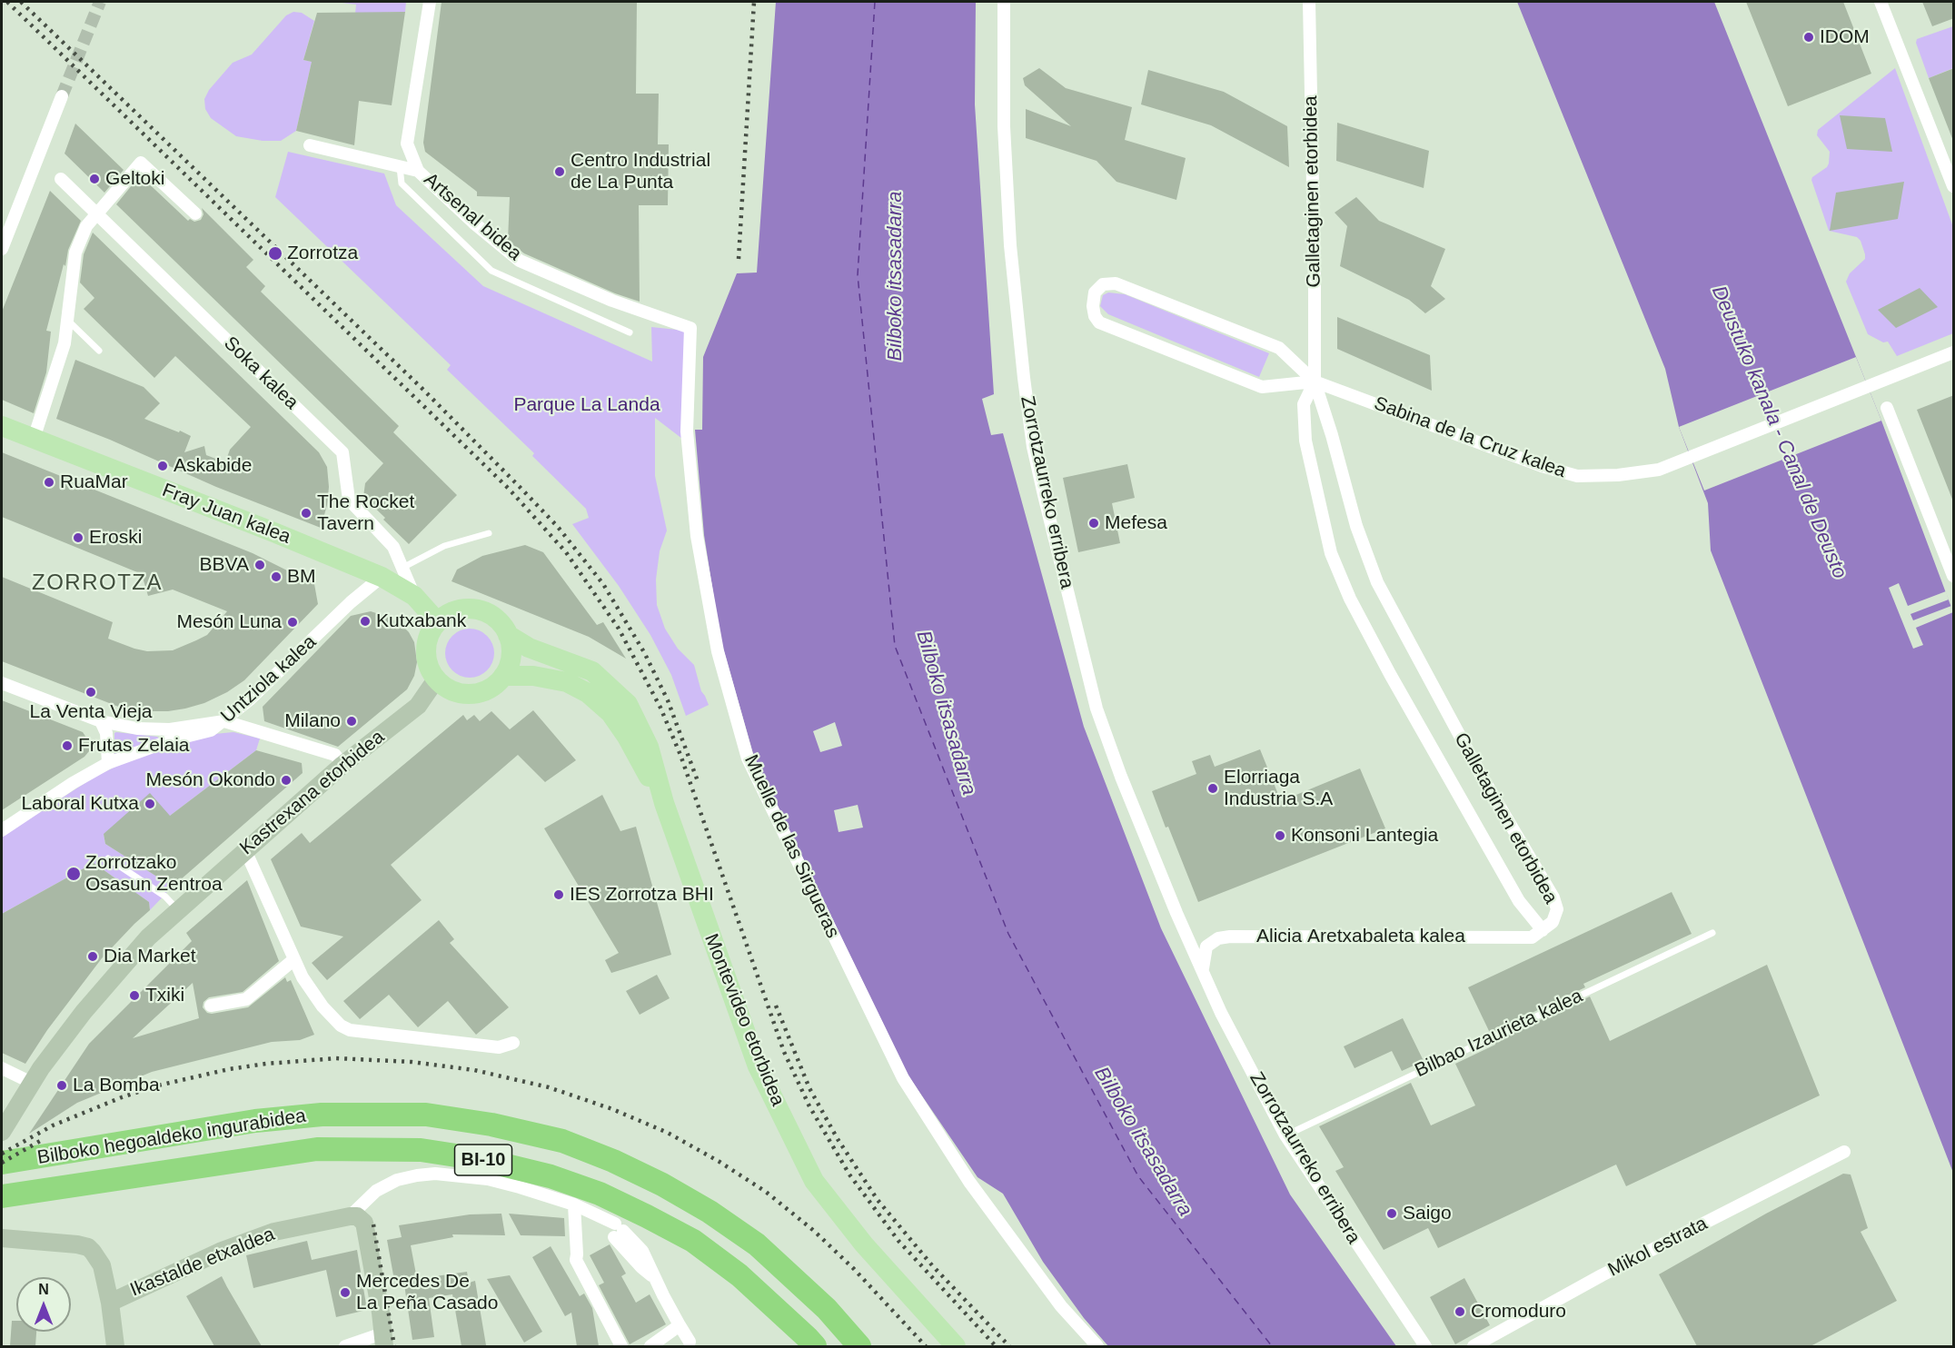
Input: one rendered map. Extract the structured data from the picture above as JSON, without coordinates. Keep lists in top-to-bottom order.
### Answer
{
  "streets": {
    "highway": ["Bilboko hegoaldeko ingurabidea", "BI-10"],
    "main road": ["Fray Juan kalea", "Montevideo etorbidea"],
    "street": [
      "Galletaginen etorbidea",
      "Artsenal bidea",
      "Soka kalea",
      "Sabina de la Cruz kalea",
      "Zorrotzaurreko erribera",
      "Untziola kalea",
      "Kastrexana etorbidea",
      "Muelle de las Sirgueras",
      "Alicia Aretxabaleta kalea",
      "Mikol estrata",
      "Ikastalde etxaldea"
    ],
    "lane": ["Bilbao Izaurieta kalea"]
  },
  "crossings": [
    ["Galletaginen etorbidea", "Sabina de la Cruz kalea"],
    ["Galletaginen etorbidea", "Alicia Aretxabaleta kalea"],
    ["Artsenal bidea", "Muelle de las Sirgueras"],
    ["Soka kalea", "Fray Juan kalea"],
    ["Zorrotzaurreko erribera", "Bilbao Izaurieta kalea"],
    ["Fray Juan kalea", "Untziola kalea"],
    ["Fray Juan kalea", "Kastrexana etorbidea"],
    ["Fray Juan kalea", "Montevideo etorbidea"],
    ["Kastrexana etorbidea", "Montevideo etorbidea"]
  ],
  "districts": ["ZORROTZA"],
  "water": ["Bilboko itsasadarra", "Deustuko kanala - Canal de Deusto"],
  "parks": ["Parque La Landa"],
  "places": [
    "IDOM",
    "Centro Industrial de La Punta",
    "Geltoki",
    "Zorrotza",
    "Askabide",
    "RuaMar",
    "The Rocket Tavern",
    "Mefesa",
    "Eroski",
    "BBVA",
    "BM",
    "Kutxabank",
    "Mesón Luna",
    "La Venta Vieja",
    "Milano",
    "Frutas Zelaia",
    "Mesón Okondo",
    "Elorriaga Industria S.A",
    "Laboral Kutxa",
    "Konsoni Lantegia",
    "Zorrotzako Osasun Zentroa",
    "IES Zorrotza BHI",
    "Dia Market",
    "Txiki",
    "La Bomba",
    "Saigo",
    "Mercedes De La Peña Casado",
    "Cromoduro"
  ],
  "north": "top"
}
